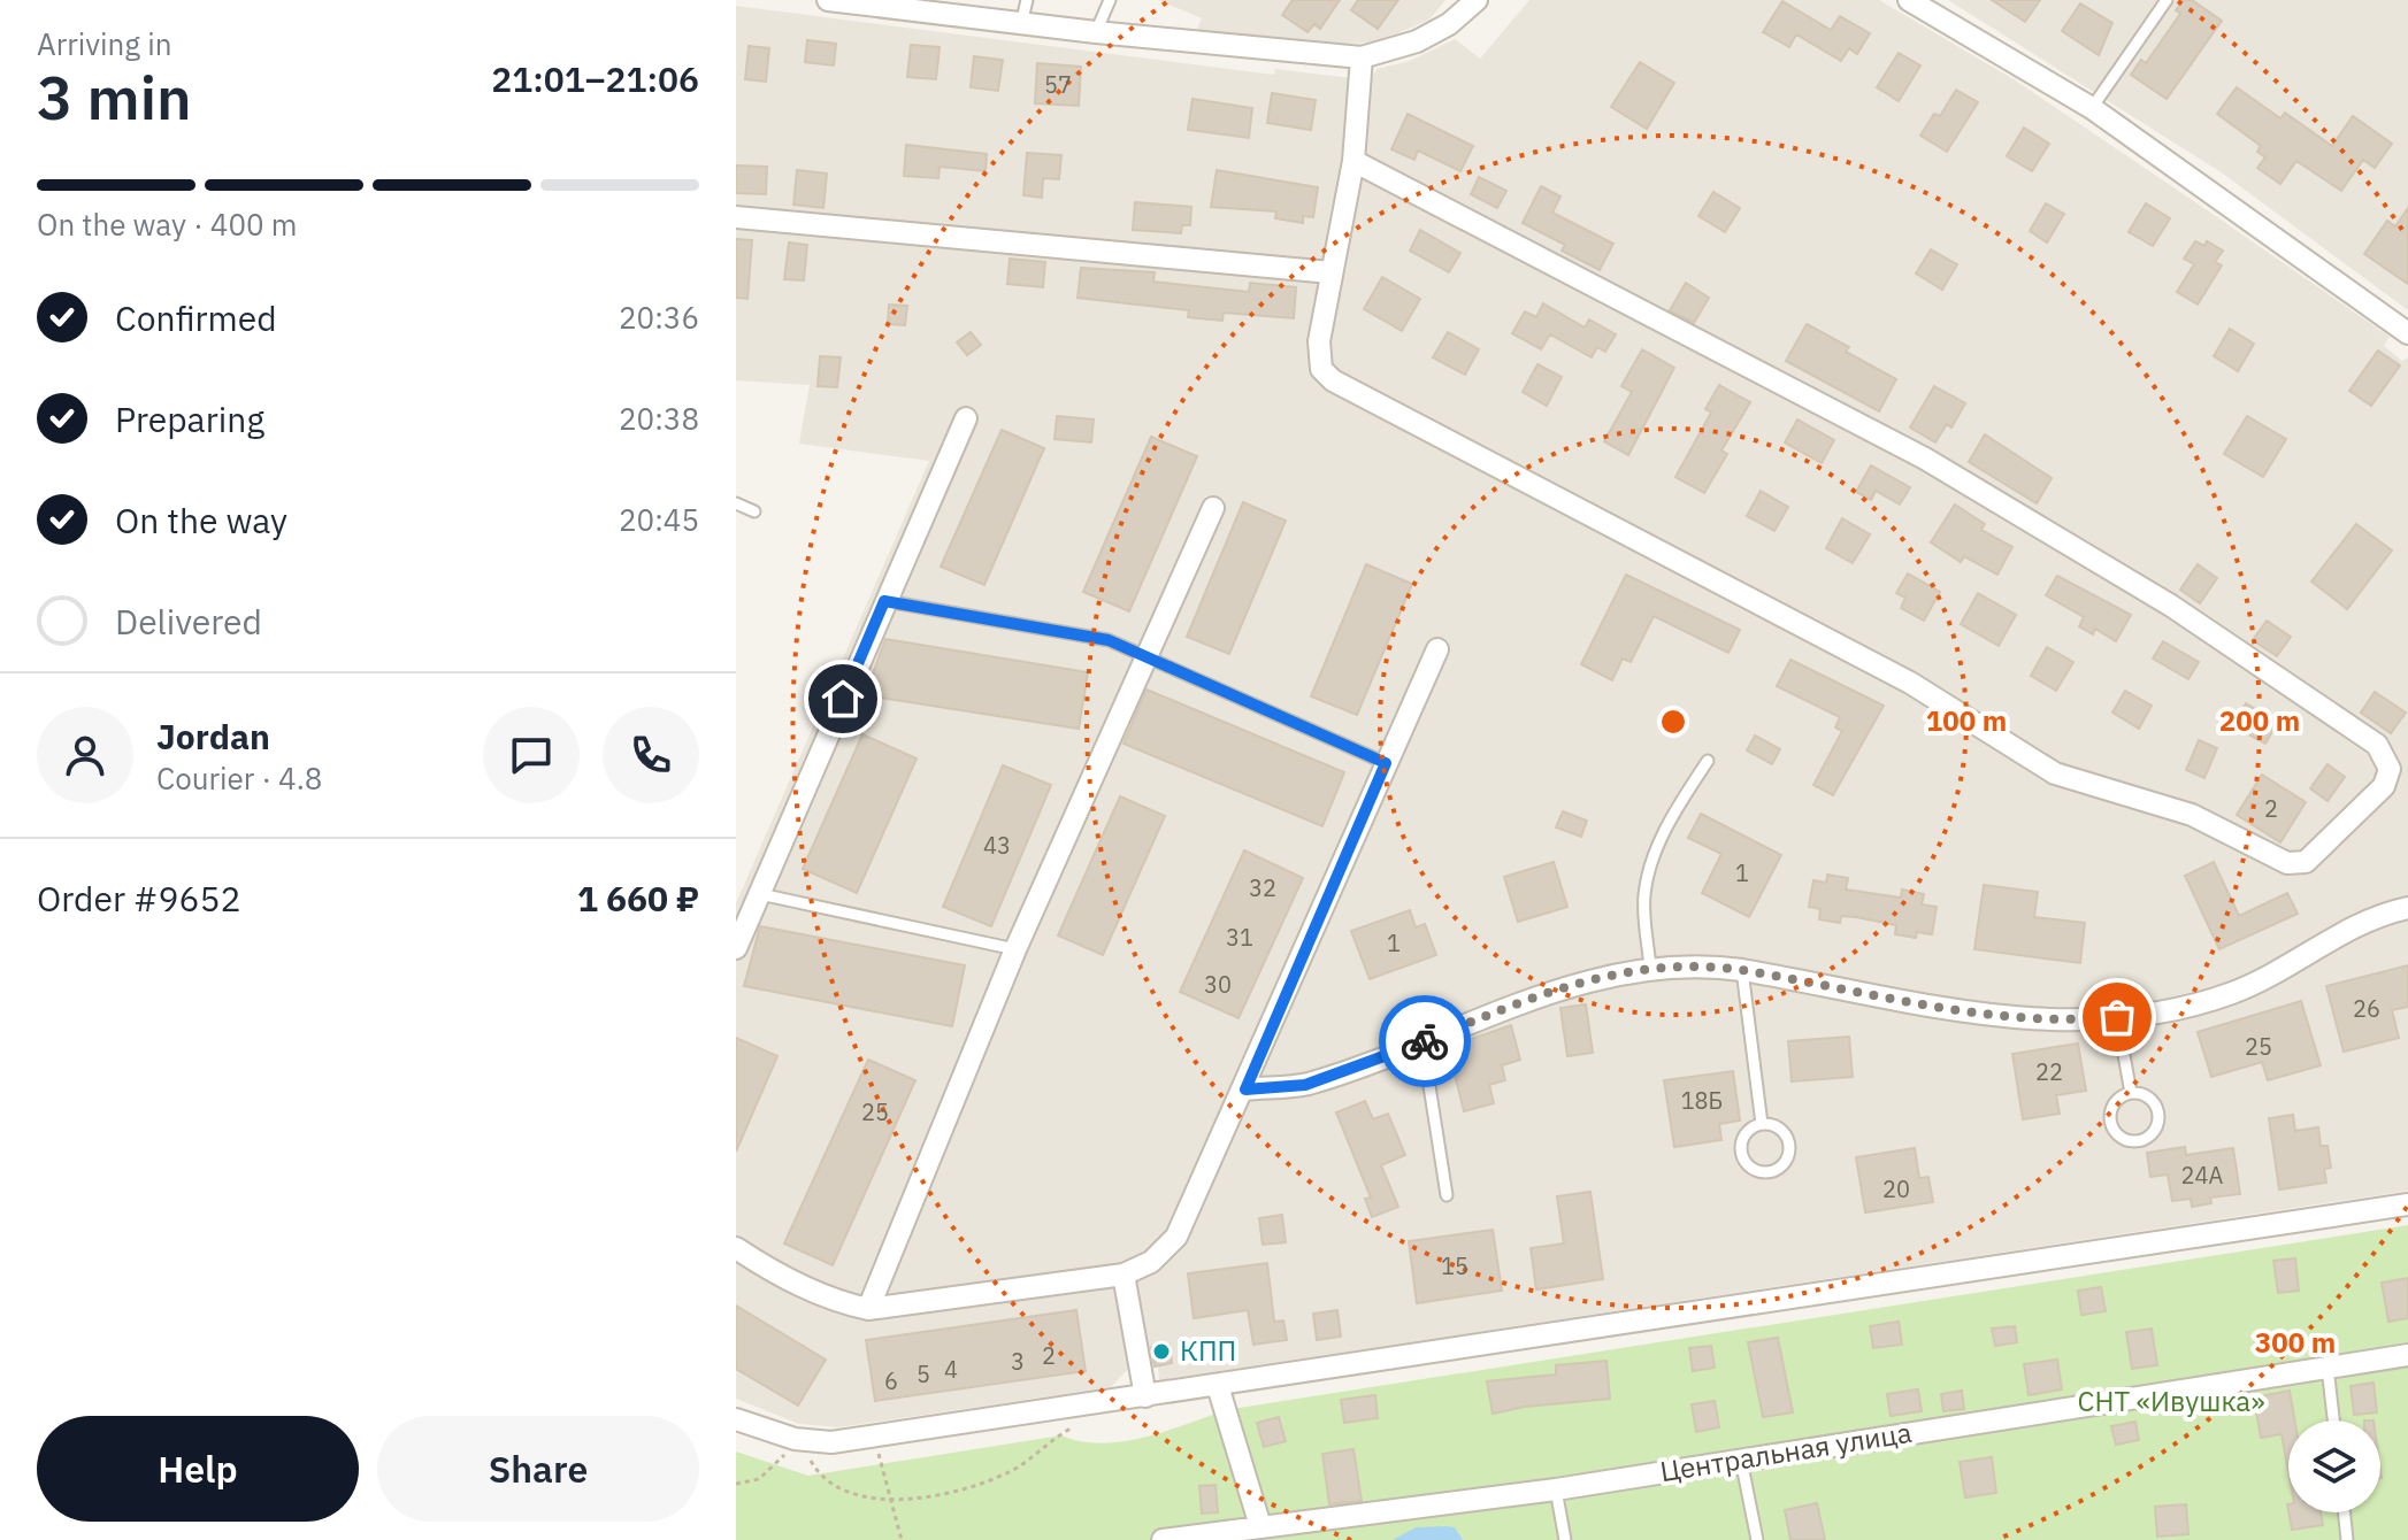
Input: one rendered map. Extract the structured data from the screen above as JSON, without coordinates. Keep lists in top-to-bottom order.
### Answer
{
  "streets": {
    "street": ["Центральная улица"]
  },
  "parks": ["СНТ «Ивушка»"],
  "places": ["КПП"],
  "house_numbers": [
    "57",
    "2",
    "43",
    "1",
    "32",
    "31",
    "1",
    "30",
    "26",
    "25",
    "22",
    "18Б",
    "25",
    "24А",
    "20",
    "15",
    "2",
    "3",
    "4",
    "5",
    "6"
  ],
  "page": {
    "heading": ["3 min", "Arriving in", "21:01–21:06"],
    "panel": [
      "Jordan",
      "Courier · 4.8",
      "Order #9652",
      "1 660 ₽"
    ],
    "bar": "On the way · 400 m",
    "list": [
      ["Confirmed", "20:36"],
      ["Preparing", "20:38"],
      ["On the way", "20:45"],
      "Delivered"
    ],
    "buttons": ["Help", "Share"]
  },
  "rings": ["100 m", "200 m", "300 m"]
}
